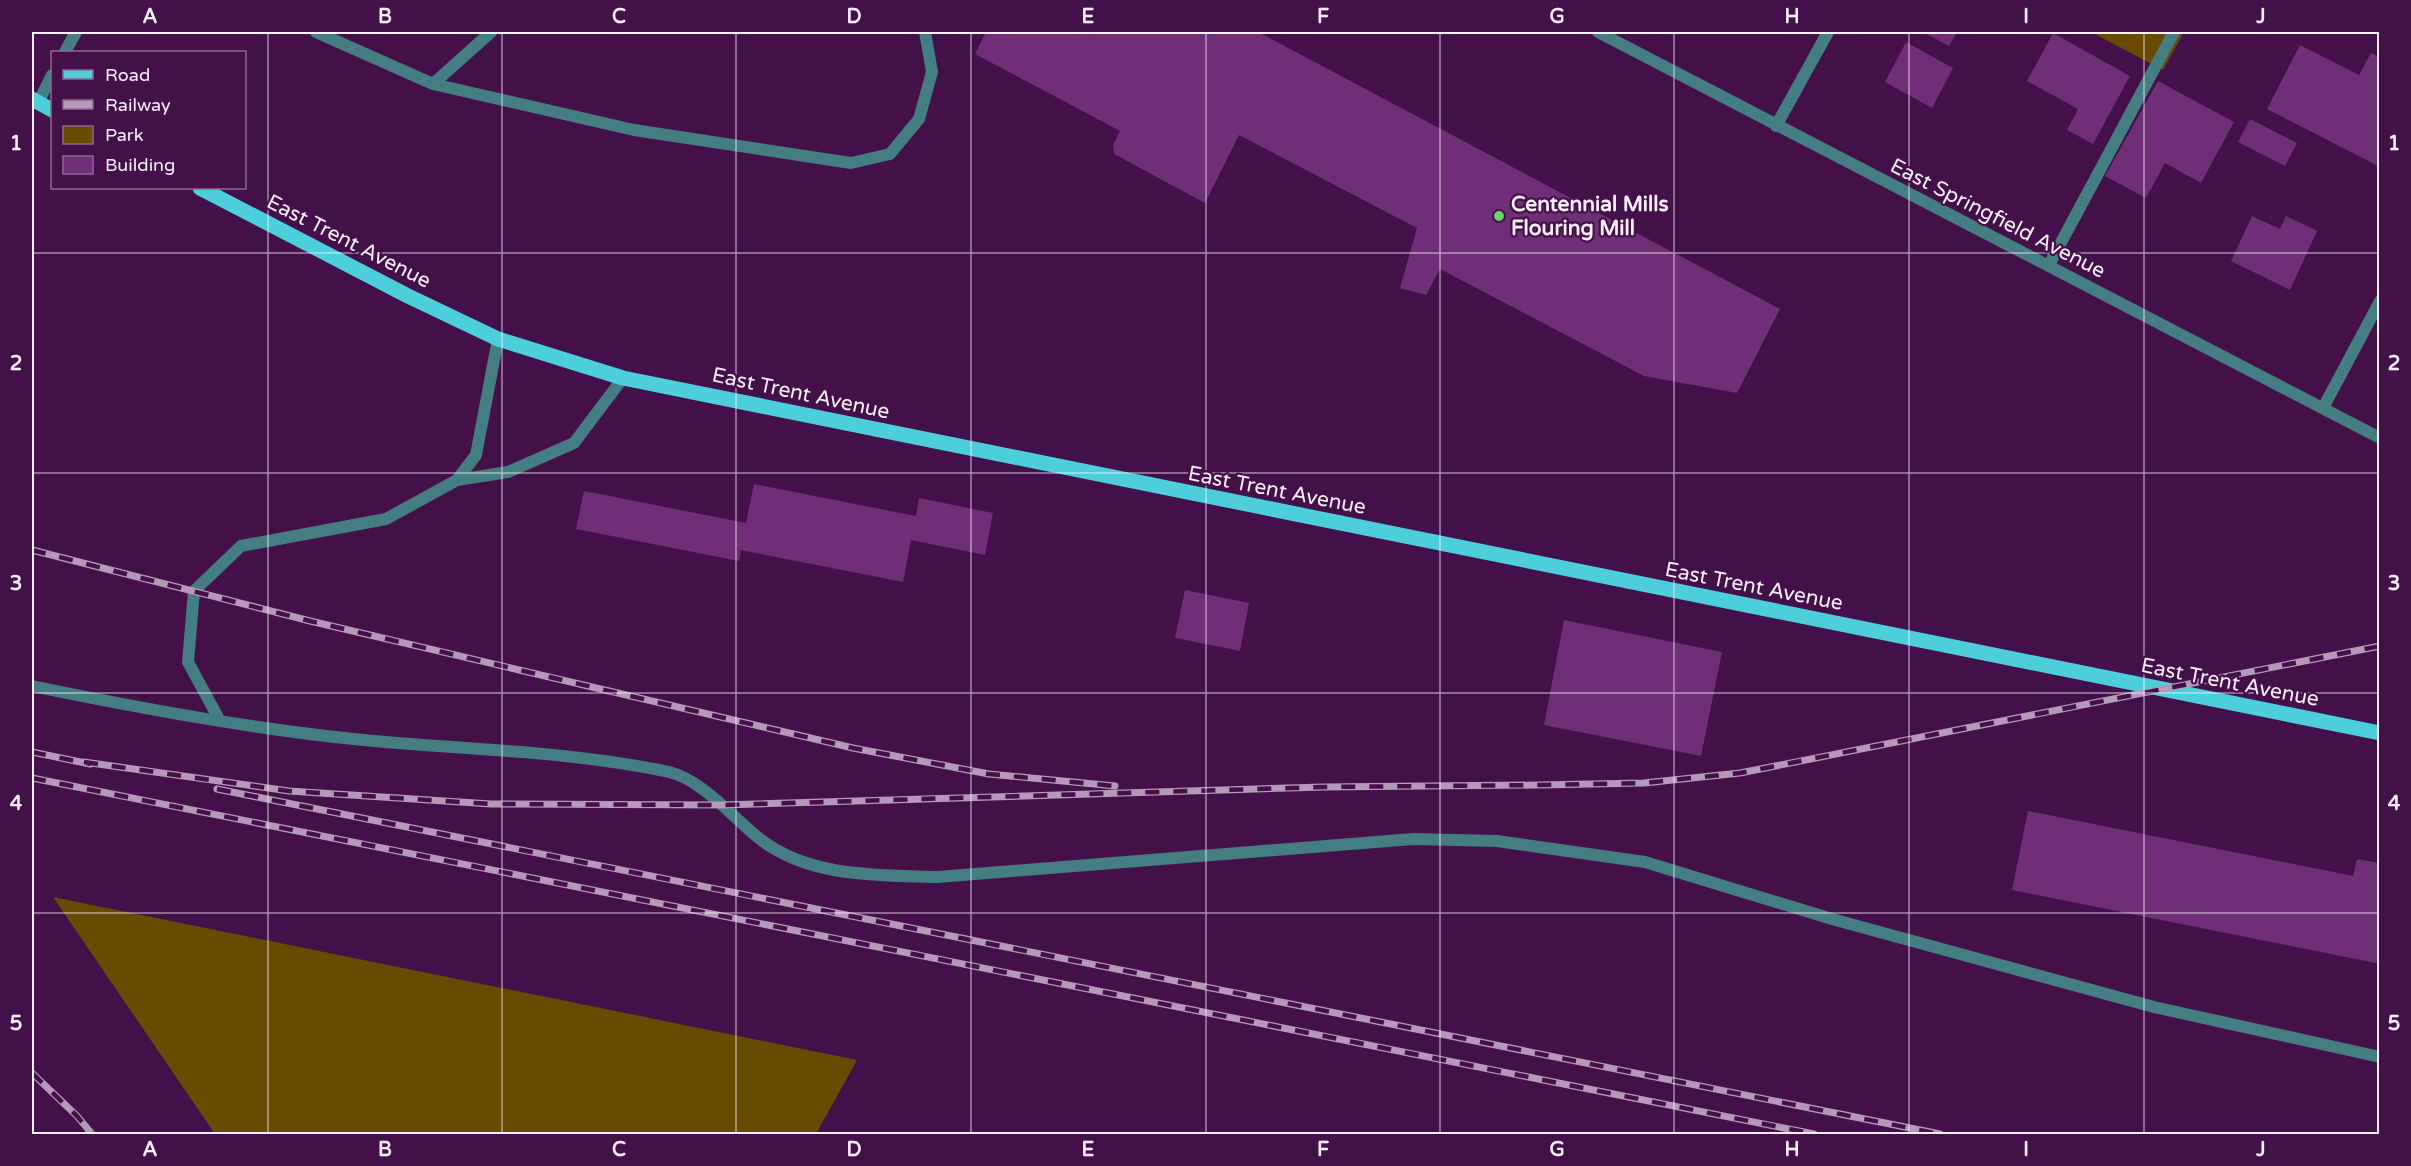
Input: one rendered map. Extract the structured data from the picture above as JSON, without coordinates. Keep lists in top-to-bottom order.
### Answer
{
  "streets": {
    "main road": ["East Trent Avenue"],
    "street": ["East Springfield Avenue"]
  },
  "places": ["Centennial Mills Flouring Mill"],
  "legend": [
    "Road",
    "Railway",
    "Park",
    "Building"
  ],
  "grid": {
    "columns": [
      "A",
      "B",
      "C",
      "D",
      "E",
      "F",
      "G",
      "H",
      "I",
      "J"
    ],
    "rows": [
      "1",
      "2",
      "3",
      "4",
      "5"
    ]
  }
}
